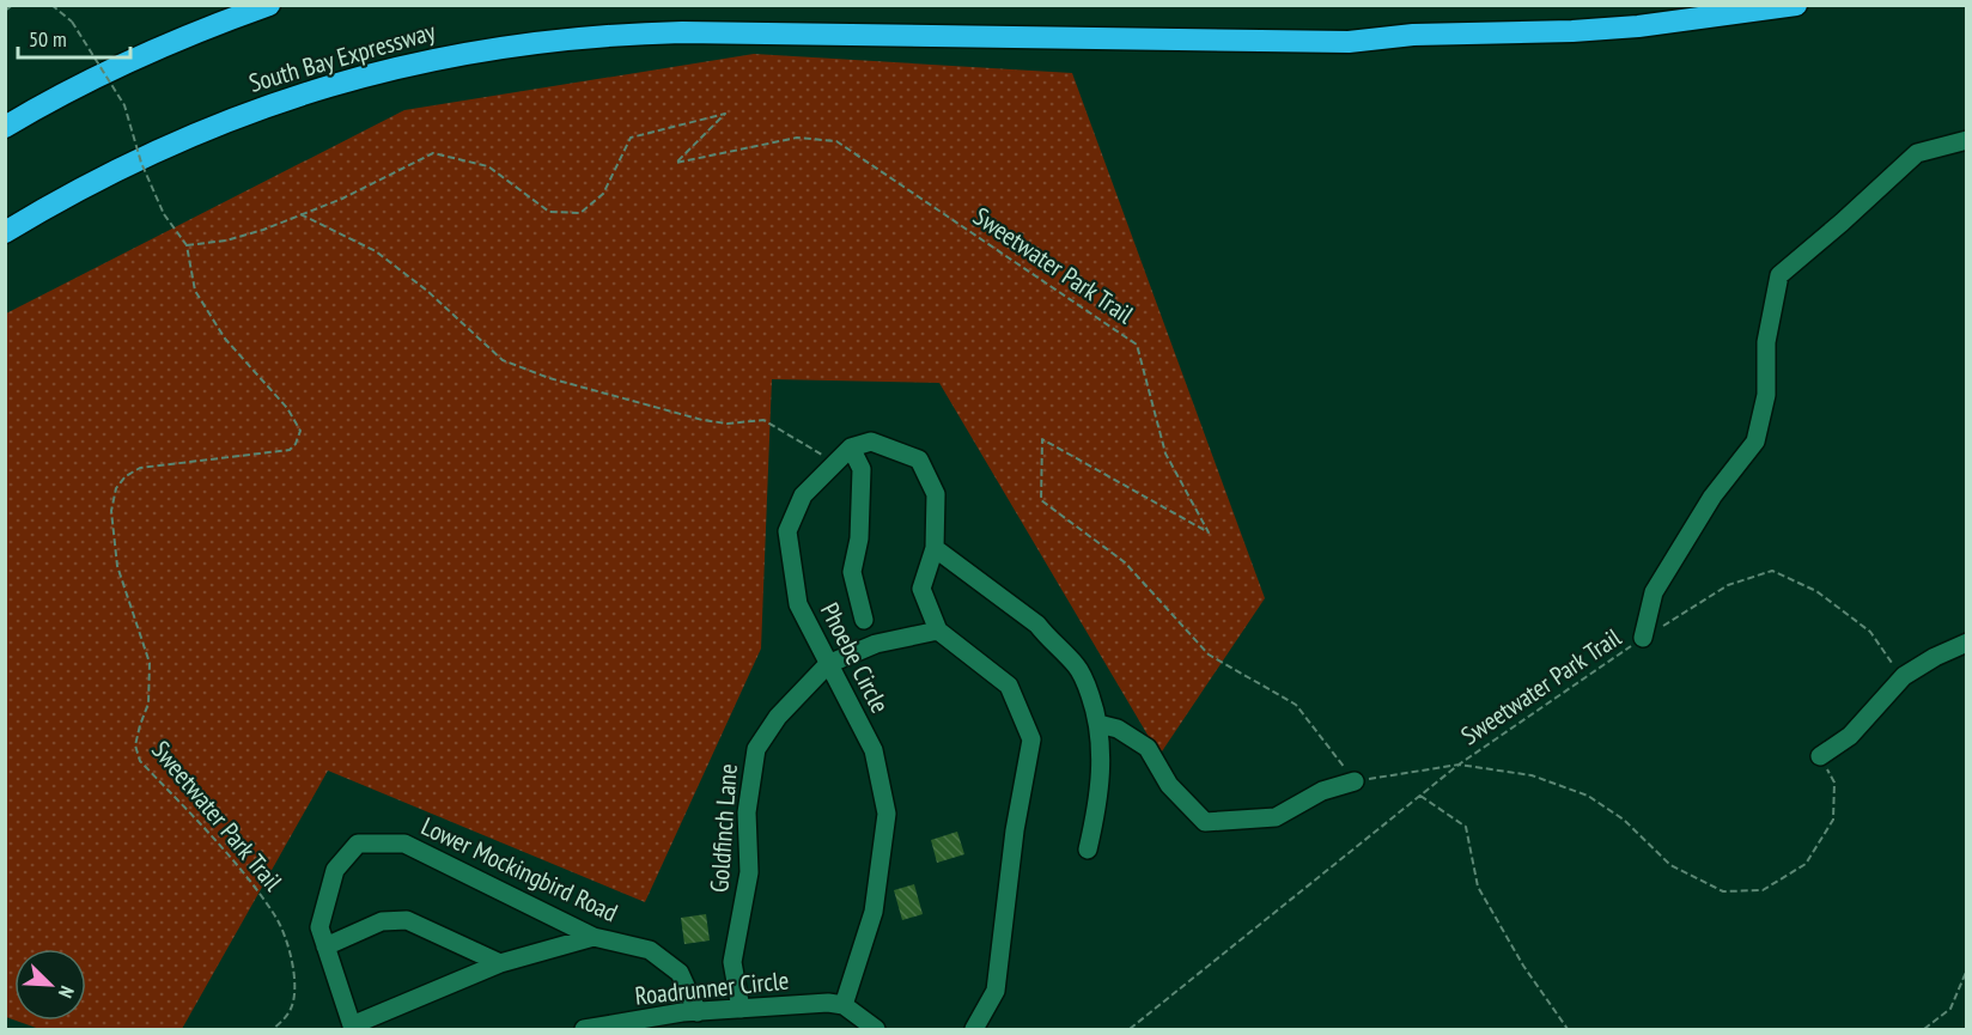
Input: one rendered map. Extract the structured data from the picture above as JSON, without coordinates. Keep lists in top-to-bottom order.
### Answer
{
  "streets": {
    "highway": ["South Bay Expressway"],
    "lane": [
      "Phoebe Circle",
      "Goldfinch Lane",
      "Lower Mockingbird Road",
      "Roadrunner Circle"
    ],
    "path": ["Sweetwater Park Trail"]
  },
  "crossings": [
    ["Phoebe Circle", "Goldfinch Lane"],
    ["Phoebe Circle", "Roadrunner Circle"],
    ["Goldfinch Lane", "Roadrunner Circle"],
    ["Lower Mockingbird Road", "Roadrunner Circle"]
  ],
  "scale_bar": "50 m",
  "north": "bottom right"
}
